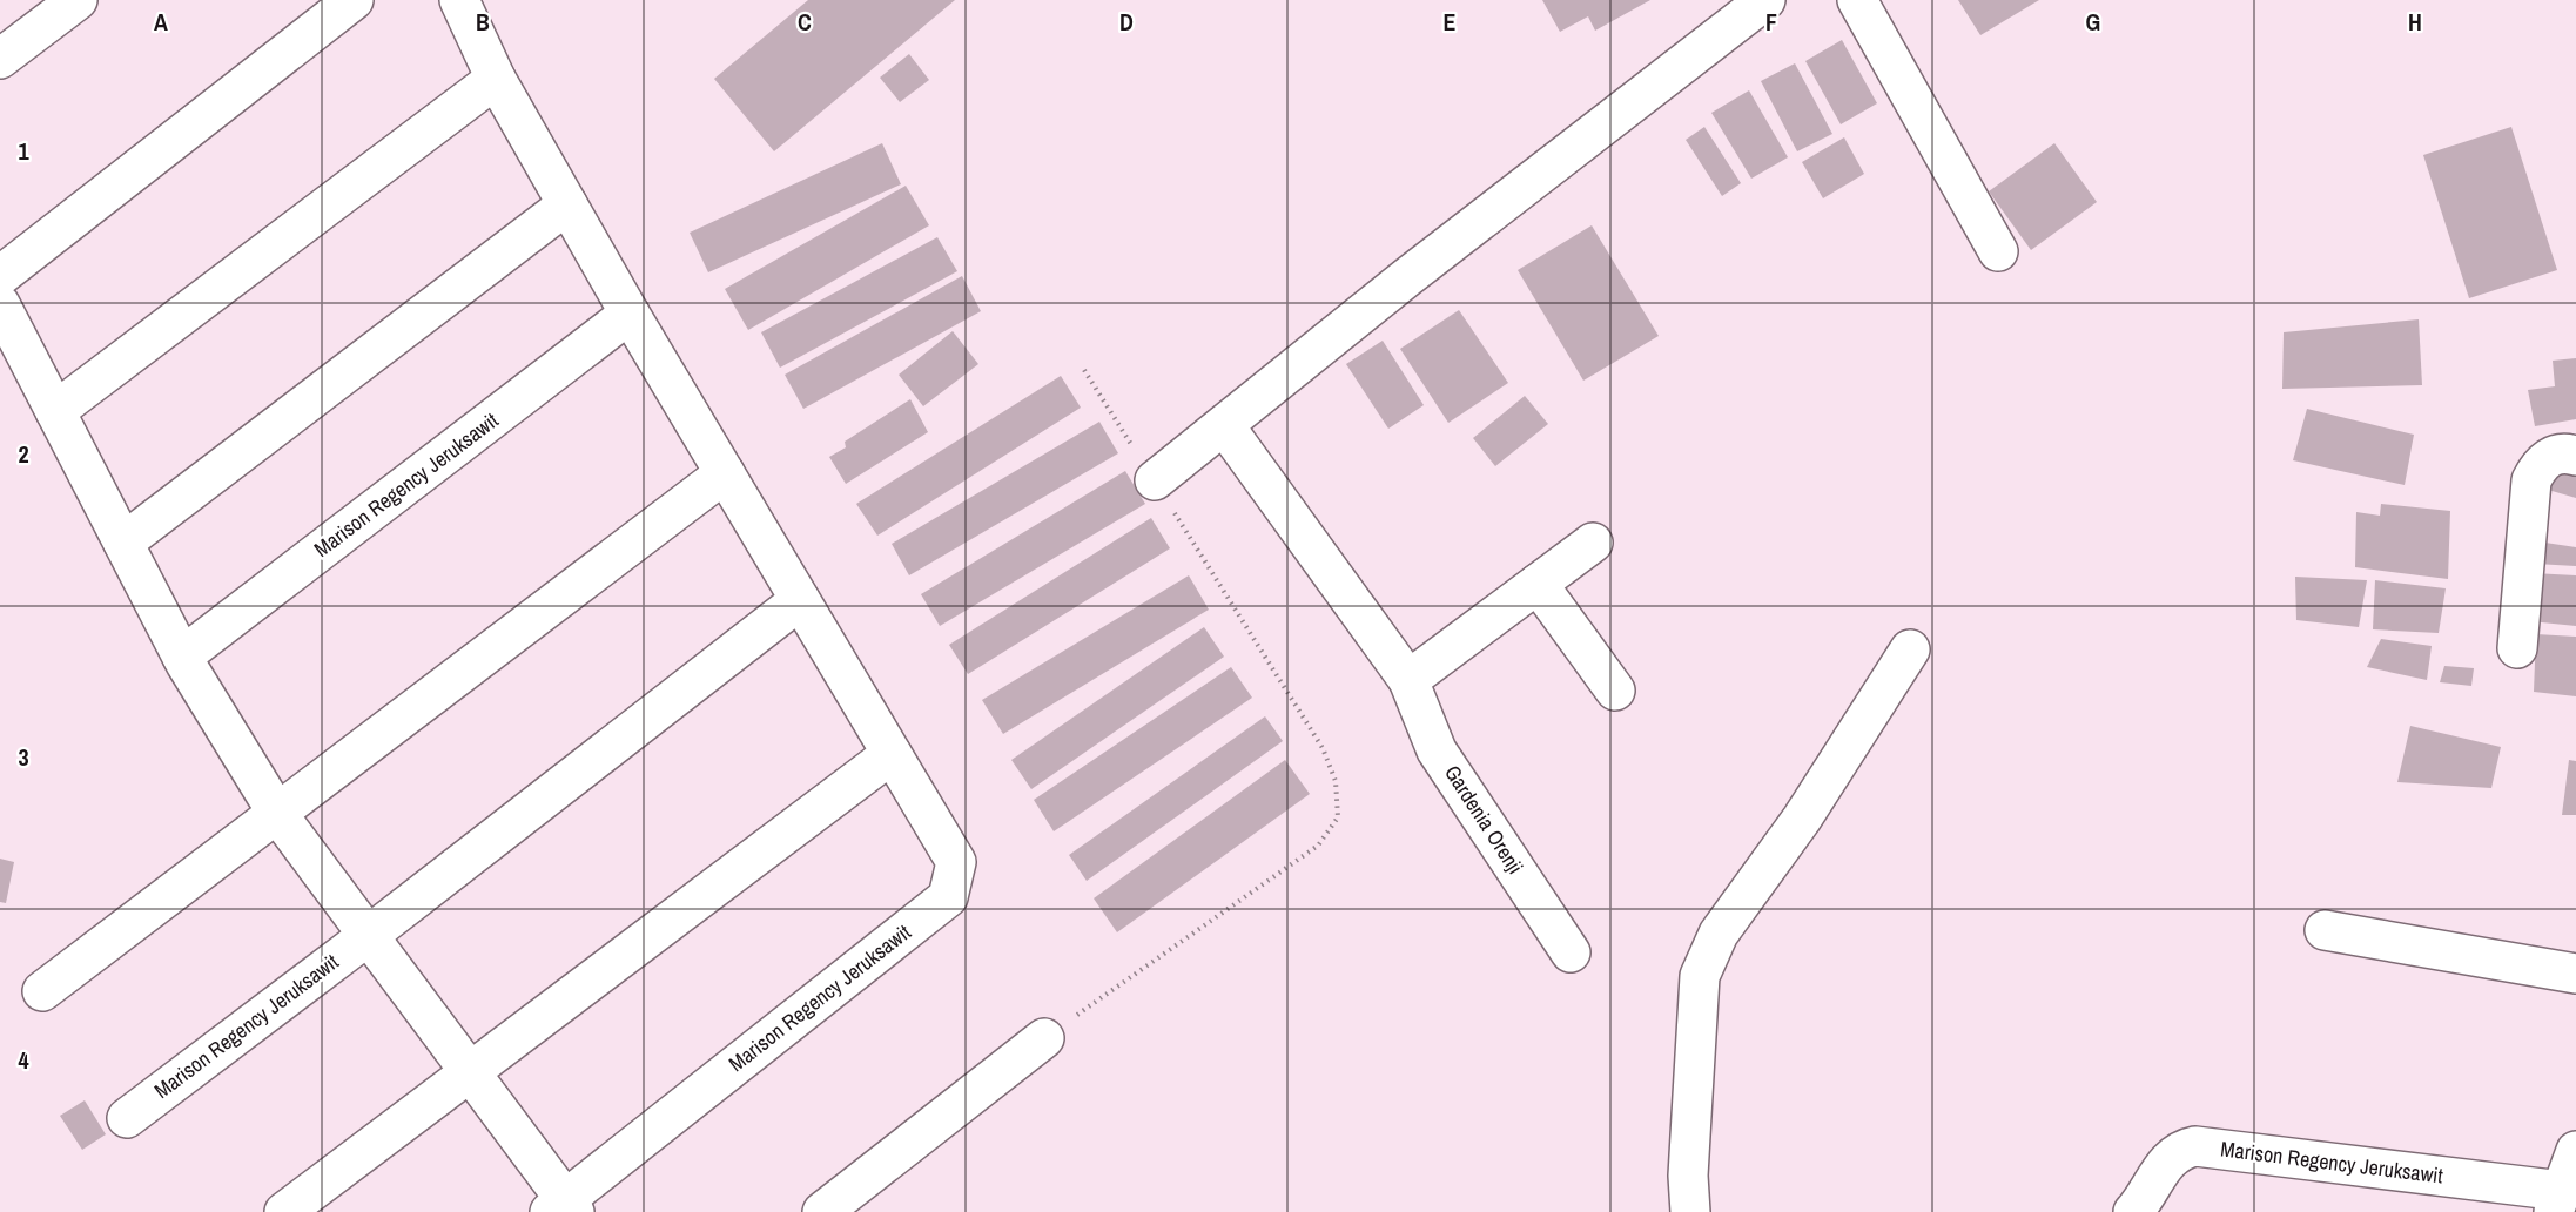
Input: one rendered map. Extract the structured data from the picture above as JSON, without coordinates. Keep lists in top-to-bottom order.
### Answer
{
  "streets": {
    "street": ["Marison Regency Jeruksawit", "Gardenia Orenji"]
  },
  "grid": {
    "columns": [
      "A",
      "B",
      "C",
      "D",
      "E",
      "F",
      "G",
      "H"
    ],
    "rows": [
      "1",
      "2",
      "3",
      "4"
    ]
  }
}
